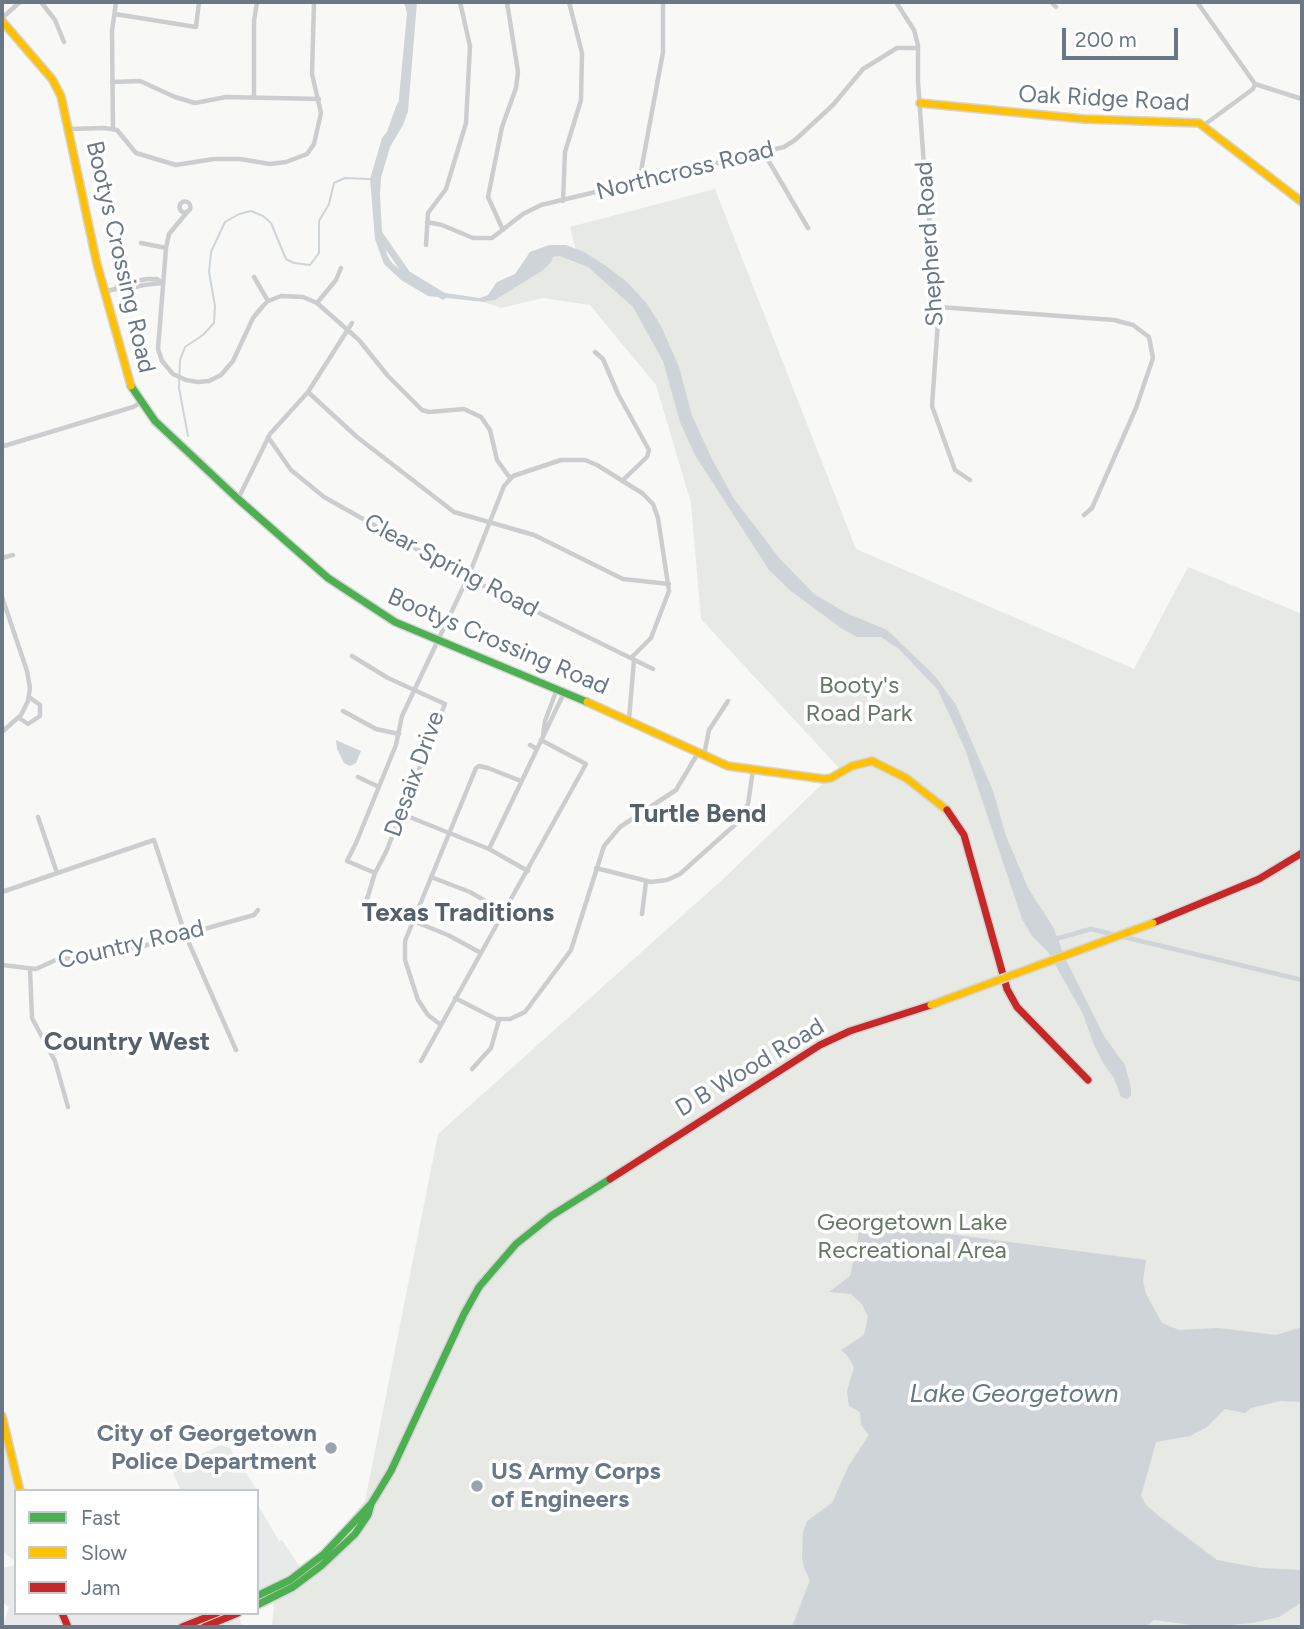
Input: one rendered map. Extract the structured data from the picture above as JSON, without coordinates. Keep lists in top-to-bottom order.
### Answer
{
  "streets": {
    "street": [
      "Oak Ridge Road",
      "Northcross Road",
      "Shepherd Road",
      "Bootys Crossing Road",
      "Clear Spring Road",
      "Desaix Drive",
      "Country Road",
      "D B Wood Road"
    ]
  },
  "crossings": [
    ["Oak Ridge Road", "Shepherd Road"],
    ["Northcross Road", "Shepherd Road"]
  ],
  "districts": ["Turtle Bend", "Texas Traditions", "Country West"],
  "water": ["Lake Georgetown"],
  "parks": ["Booty's Road Park", "Georgetown Lake Recreational Area"],
  "places": ["City of Georgetown Police Department", "US Army Corps of Engineers"],
  "legend": ["Fast", "Slow", "Jam"],
  "scale_bar": "200 m"
}
